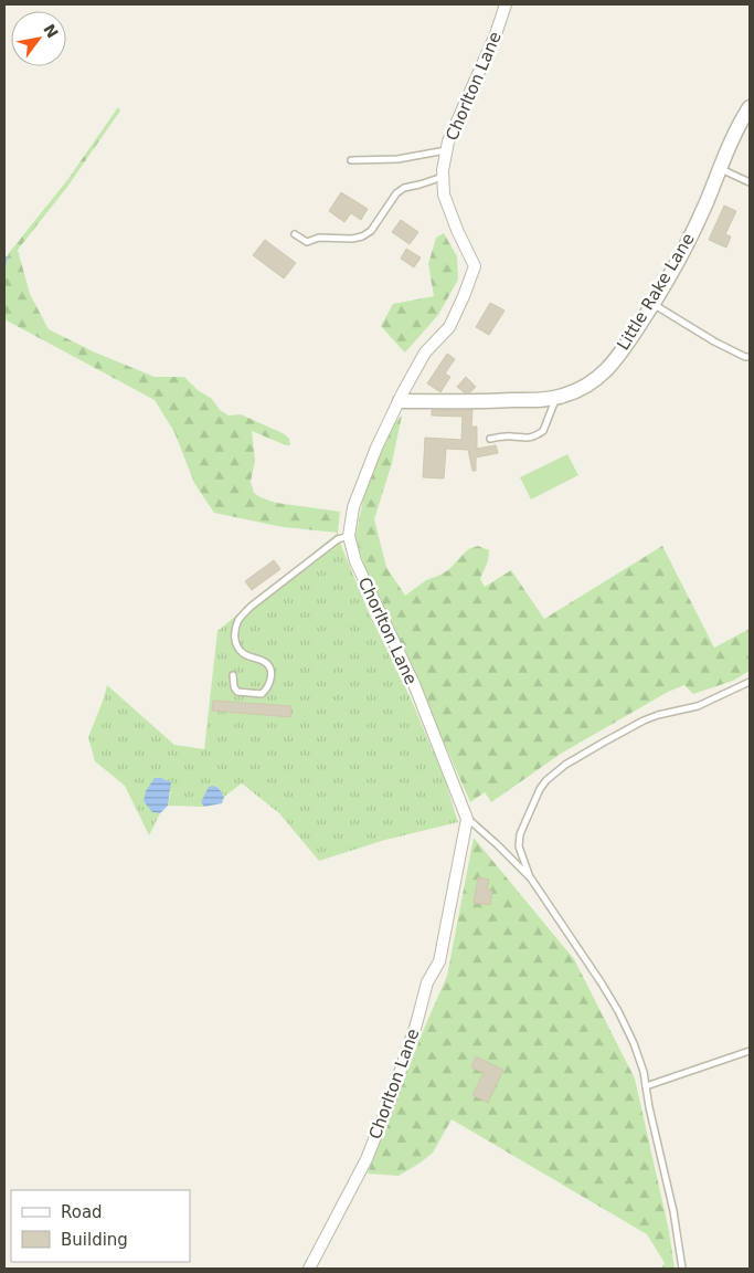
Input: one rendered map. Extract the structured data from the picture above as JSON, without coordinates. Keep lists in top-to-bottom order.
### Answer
{
  "streets": {
    "street": ["Chorlton Lane", "Little Rake Lane"]
  },
  "crossings": [
    ["Chorlton Lane", "Little Rake Lane"]
  ],
  "legend": ["Road", "Building"],
  "north": "top right"
}
